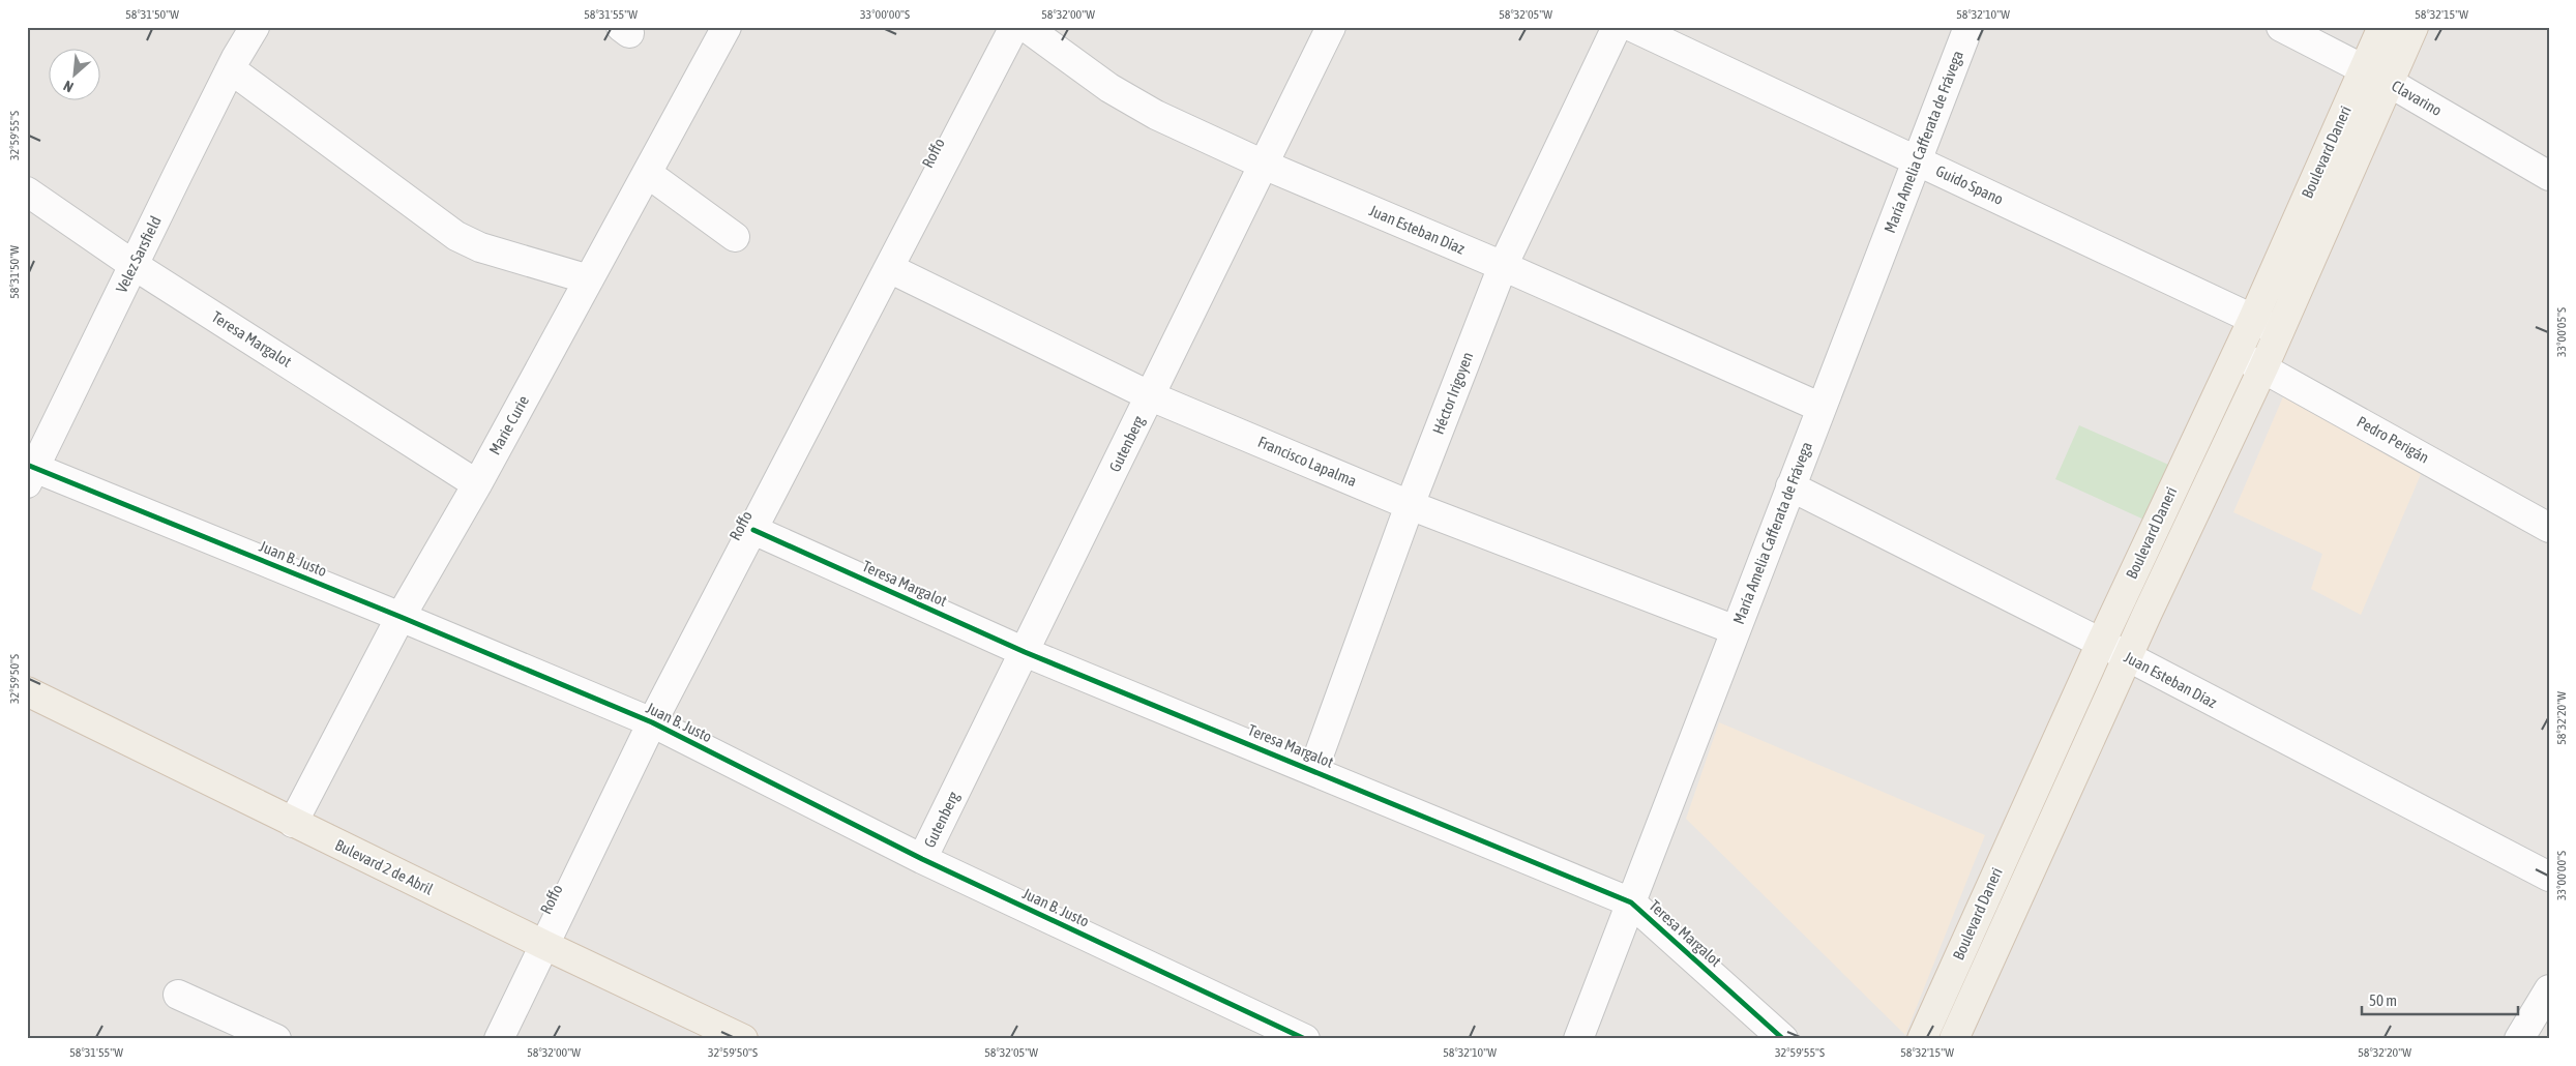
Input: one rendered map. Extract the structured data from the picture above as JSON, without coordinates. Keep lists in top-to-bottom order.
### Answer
{
  "streets": {
    "main road": ["Boulevard Daneri", "Bulevard 2 de Abril"],
    "street": [
      "Clavarino",
      "María Amelia Cafferata de Frávega",
      "Roffo",
      "Guido Spano",
      "Juan Esteban Díaz",
      "Velez Sarsfield",
      "Teresa Margalot",
      "Héctor Irigoyen",
      "Marie Curie",
      "Pedro Perigán",
      "Gutenberg",
      "Francisco Lapalma",
      "Juan B. Justo"
    ]
  },
  "crossings": [
    ["Clavarino", "Boulevard Daneri"],
    ["María Amelia Cafferata de Frávega", "Guido Spano"],
    ["María Amelia Cafferata de Frávega", "Juan Esteban Díaz"],
    ["María Amelia Cafferata de Frávega", "Teresa Margalot"],
    ["María Amelia Cafferata de Frávega", "Francisco Lapalma"],
    ["Boulevard Daneri", "Guido Spano"],
    ["Boulevard Daneri", "Juan Esteban Díaz"],
    ["Boulevard Daneri", "Pedro Perigán"],
    ["Roffo", "Teresa Margalot"],
    ["Roffo", "Francisco Lapalma"],
    ["Roffo", "Juan B. Justo"],
    ["Roffo", "Bulevard 2 de Abril"],
    ["Juan Esteban Díaz", "Héctor Irigoyen"],
    ["Juan Esteban Díaz", "Gutenberg"],
    ["Velez Sarsfield", "Teresa Margalot"],
    ["Velez Sarsfield", "Juan B. Justo"],
    ["Teresa Margalot", "Héctor Irigoyen"],
    ["Teresa Margalot", "Marie Curie"],
    ["Teresa Margalot", "Gutenberg"],
    ["Héctor Irigoyen", "Francisco Lapalma"],
    ["Marie Curie", "Juan B. Justo"],
    ["Marie Curie", "Bulevard 2 de Abril"],
    ["Gutenberg", "Francisco Lapalma"],
    ["Gutenberg", "Juan B. Justo"]
  ],
  "scale_bar": "50 m",
  "north": "bottom left",
  "coordinates": [
    "58°31'50\"W",
    "58°31'55\"W",
    "33°00'00\"S",
    "58°32'00\"W",
    "58°32'05\"W",
    "58°32'10\"W",
    "58°32'15\"W",
    "32°59'55\"S",
    "33°00'05\"S",
    "32°59'50\"S",
    "58°32'20\"W"
  ]
}
